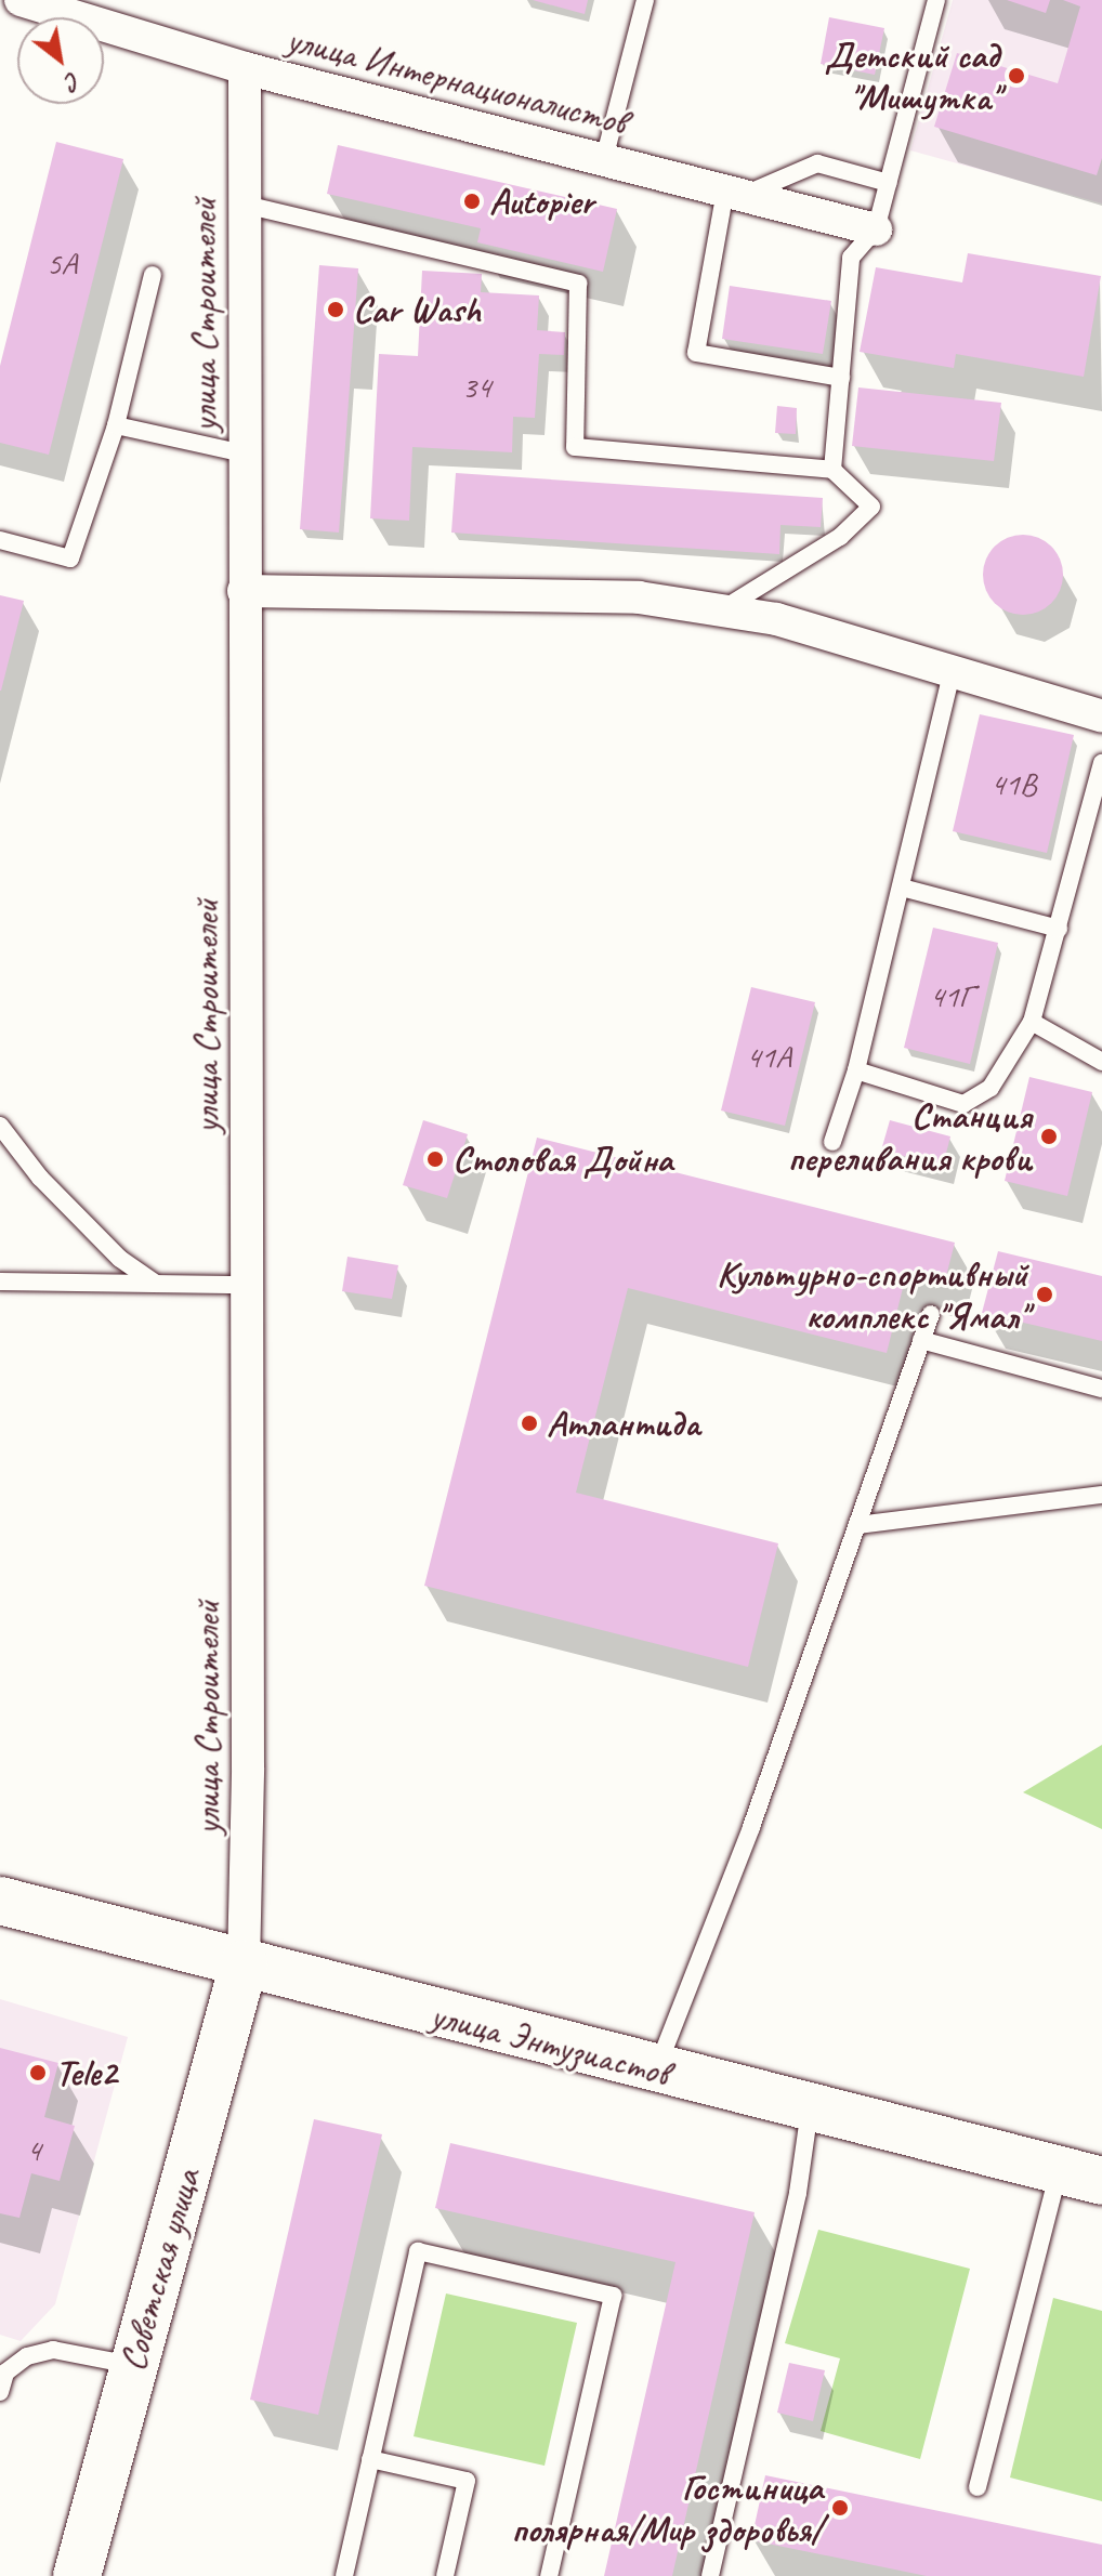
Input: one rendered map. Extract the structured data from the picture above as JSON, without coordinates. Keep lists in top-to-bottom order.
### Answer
{
  "streets": {
    "street": [
      "улица Интернационалистов",
      "улица Строителей",
      "улица Энтузиастов",
      "Советская улица"
    ]
  },
  "crossings": [
    ["улица Интернационалистов", "улица Строителей"],
    ["улица Строителей", "улица Энтузиастов"],
    ["улица Строителей", "Советская улица"],
    ["улица Энтузиастов", "Советская улица"]
  ],
  "places": [
    "Детский сад \"Мишутка\"",
    "Autopier",
    "Car Wash",
    "Станция переливания крови",
    "Столовая Дойна",
    "Культурно-спортивный комплекс \"Ямал\"",
    "Атлантида",
    "Tele2",
    "Гостиница полярная/Мир здоровья/"
  ],
  "house_numbers": [
    "5А",
    "34",
    "41В",
    "41Г",
    "41А",
    "4"
  ],
  "north": "bottom right"
}
